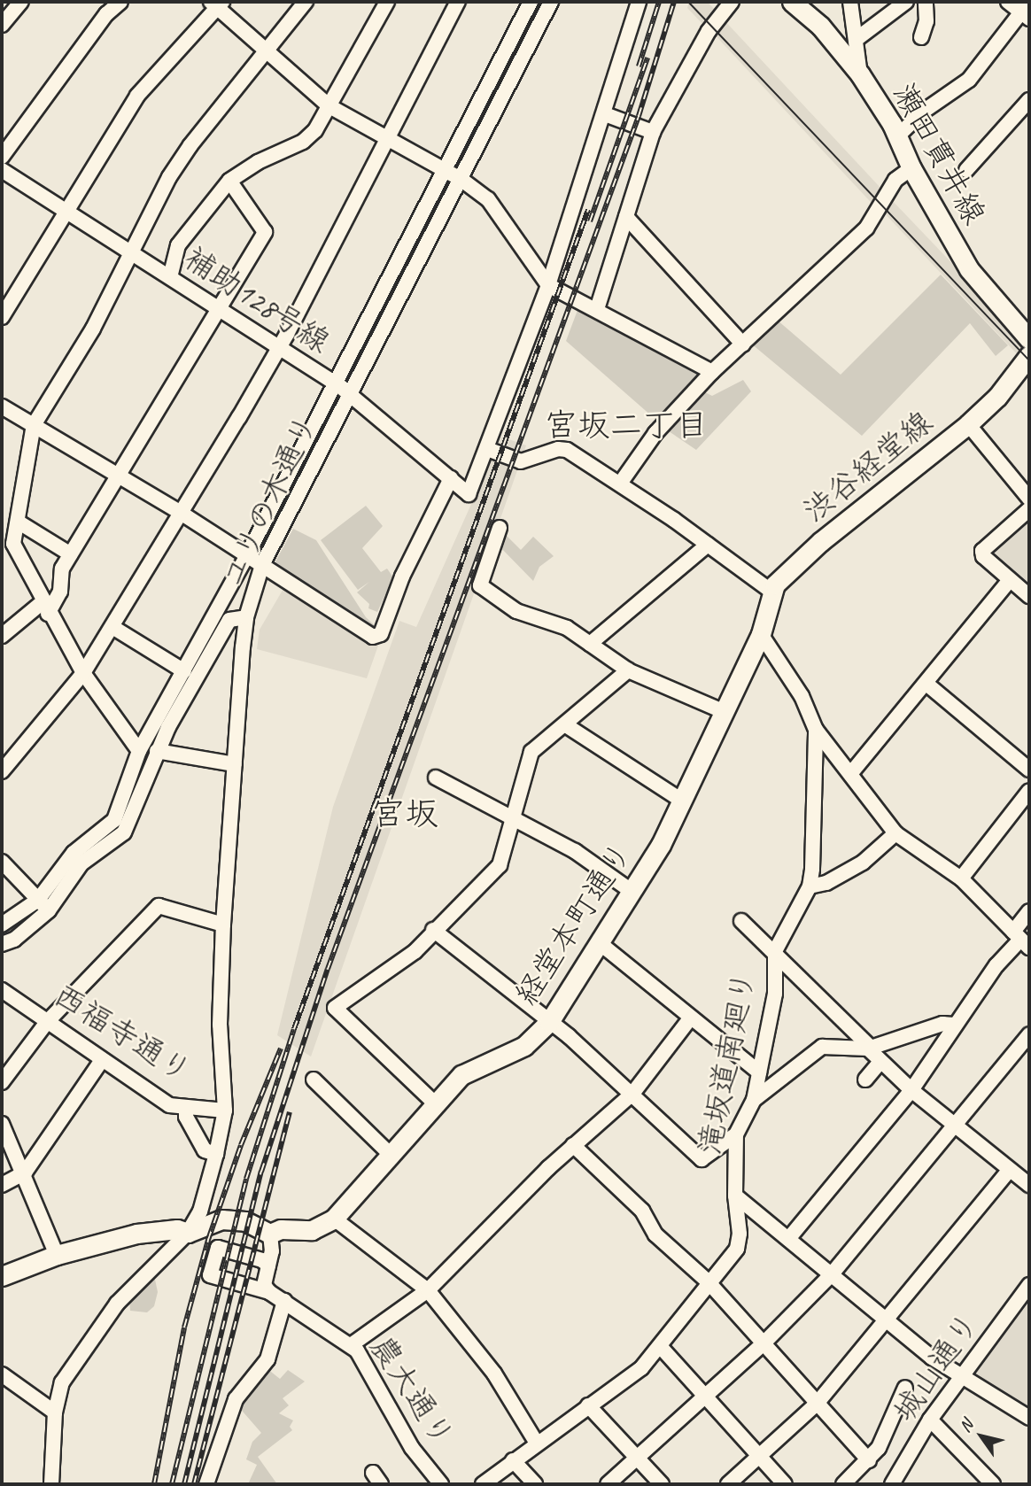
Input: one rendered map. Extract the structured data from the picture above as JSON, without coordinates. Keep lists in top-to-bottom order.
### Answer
{
  "streets": {
    "main road": ["瀬田貫井線", "渋谷経堂線", "経堂本町通り"],
    "street": [
      "補助128号線",
      "ユリの木通り",
      "西福寺通り",
      "滝坂道南廻り",
      "城山通り",
      "農大通り"
    ]
  },
  "crossings": [
    ["補助128号線", "ユリの木通り"],
    ["ユリの木通り", "西福寺通り"],
    ["経堂本町通り", "滝坂道南廻り"]
  ],
  "districts": ["宮坂二丁目", "宮坂"],
  "north": "top left"
}
